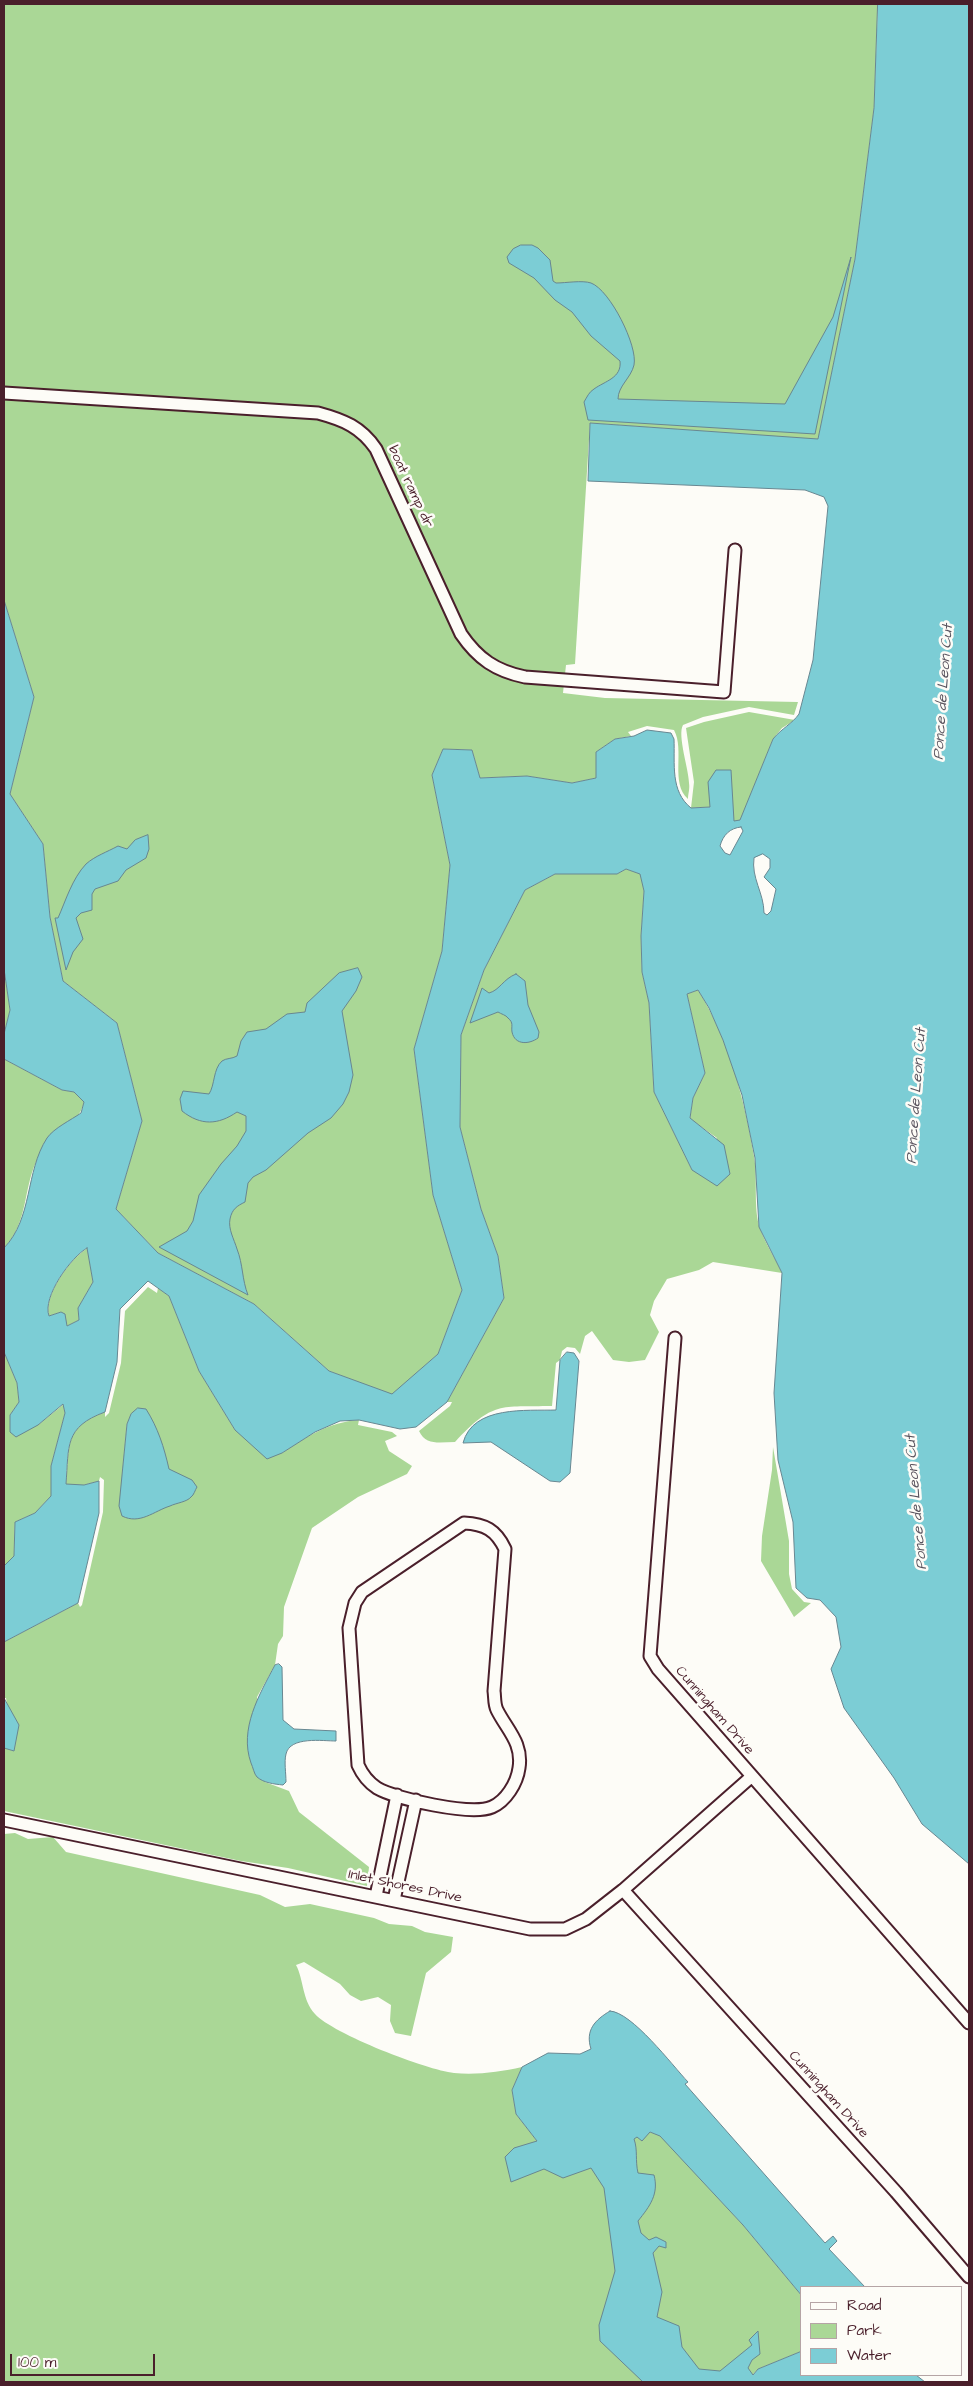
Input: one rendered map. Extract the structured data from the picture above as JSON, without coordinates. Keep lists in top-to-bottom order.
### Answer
{
  "streets": {
    "street": ["boat ramp dr", "Cunningham Drive", "Inlet Shores Drive"]
  },
  "crossings": [
    ["Cunningham Drive", "Inlet Shores Drive"]
  ],
  "water": ["Ponce de Leon Cut"],
  "legend": ["Road", "Park", "Water"],
  "scale_bar": "100 m"
}
